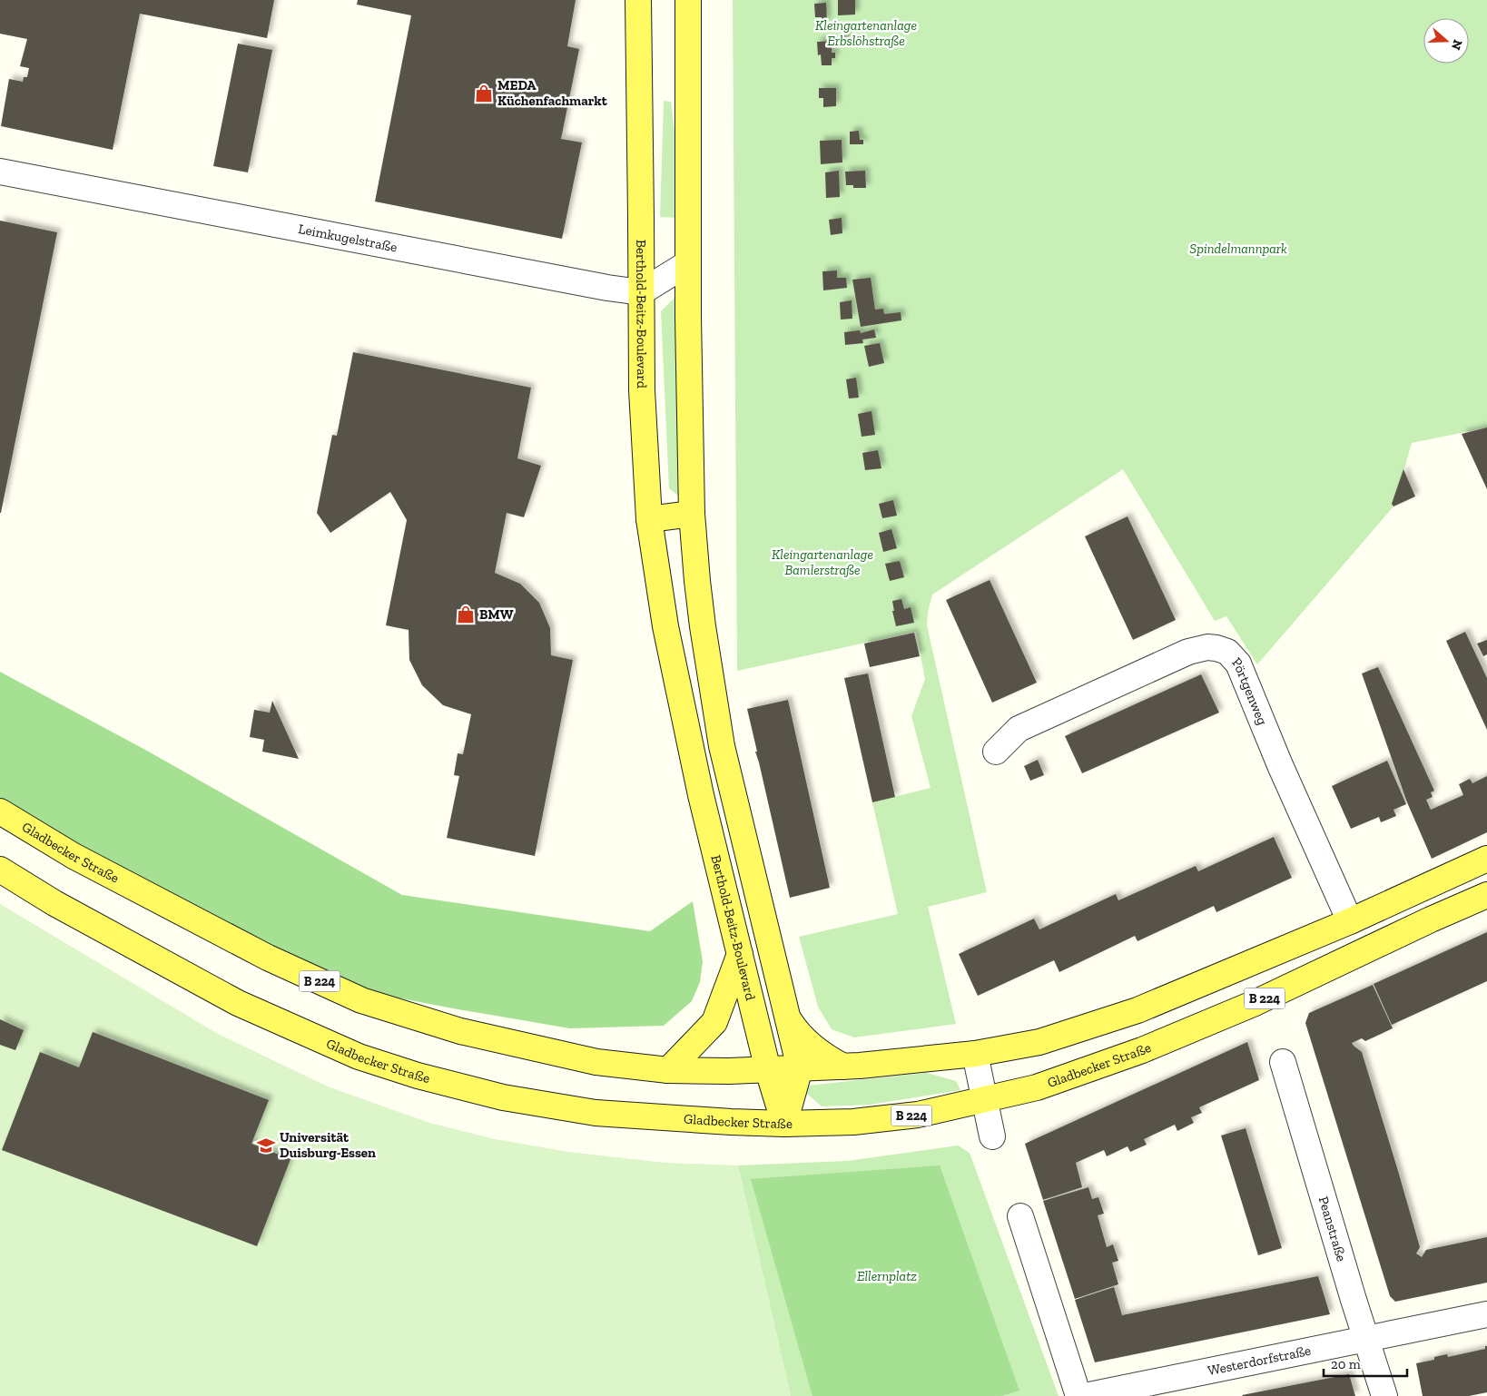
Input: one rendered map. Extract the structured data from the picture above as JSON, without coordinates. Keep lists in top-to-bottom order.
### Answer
{
  "streets": {
    "main road": ["Berthold-Beitz-Boulevard", "Gladbecker Straße", "B 224"],
    "street": [
      "Leimkugelstraße",
      "Pörtgenweg",
      "Peanstraße",
      "Westerdorfstraße"
    ]
  },
  "crossings": [
    ["Leimkugelstraße", "Berthold-Beitz-Boulevard"],
    ["Berthold-Beitz-Boulevard", "Gladbecker Straße"],
    ["Pörtgenweg", "Gladbecker Straße"],
    ["Peanstraße", "Westerdorfstraße"]
  ],
  "parks": [
    "Kleingartenanlage Erbslöhstraße",
    "Spindelmannpark",
    "Kleingartenanlage Bamlerstraße",
    "Ellernplatz"
  ],
  "places": {
    "shop": ["MEDA Küchenfachmarkt", "BMW"],
    "school or university": ["Universität Duisburg-Essen"]
  },
  "scale_bar": "20 m",
  "north": "right"
}
